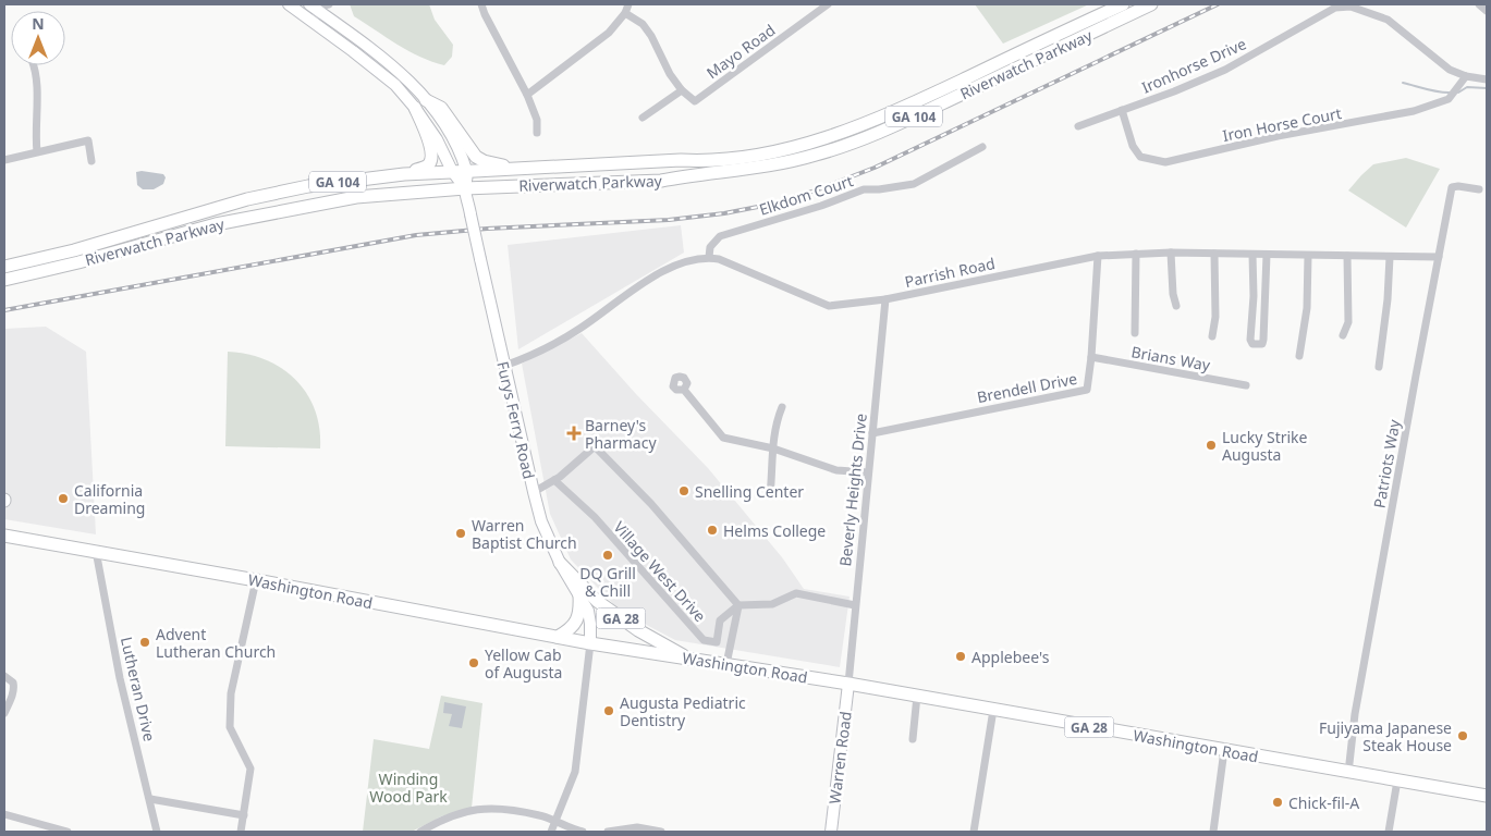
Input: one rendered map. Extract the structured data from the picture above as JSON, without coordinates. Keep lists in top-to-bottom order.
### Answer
{
  "streets": {
    "main road": [
      "Riverwatch Parkway",
      "GA 104",
      "Furys Ferry Road",
      "Washington Road",
      "GA 28",
      "Warren Road"
    ],
    "street": [
      "Mayo Road",
      "Ironhorse Drive",
      "Iron Horse Court",
      "Elkdom Court",
      "Parrish Road",
      "Brians Way",
      "Brendell Drive",
      "Patriots Way",
      "Beverly Heights Drive",
      "Village West Drive",
      "Lutheran Drive"
    ]
  },
  "crossings": [
    ["Riverwatch Parkway", "Furys Ferry Road"],
    ["Ironhorse Drive", "Iron Horse Court"],
    ["Elkdom Court", "Parrish Road"],
    ["Parrish Road", "Brendell Drive"],
    ["Parrish Road", "Patriots Way"],
    ["Parrish Road", "Beverly Heights Drive"],
    ["Brians Way", "Brendell Drive"],
    ["Brendell Drive", "Beverly Heights Drive"],
    ["Furys Ferry Road", "Washington Road"],
    ["Furys Ferry Road", "GA 28"],
    ["Patriots Way", "Washington Road"],
    ["Beverly Heights Drive", "Washington Road"],
    ["Beverly Heights Drive", "Warren Road"],
    ["Washington Road", "GA 28"],
    ["Washington Road", "Lutheran Drive"],
    ["Washington Road", "Warren Road"]
  ],
  "parks": ["Winding Wood Park"],
  "places": {
    "health": ["Barney's Pharmacy"],
    "other": [
      "Lucky Strike Augusta",
      "Snelling Center",
      "California Dreaming",
      "Helms College",
      "Warren Baptist Church",
      "DQ Grill & Chill",
      "Advent Lutheran Church",
      "Applebee's",
      "Yellow Cab of Augusta",
      "Augusta Pediatric Dentistry",
      "Fujiyama Japanese Steak House",
      "Chick-fil-A"
    ]
  },
  "north": "top"
}
